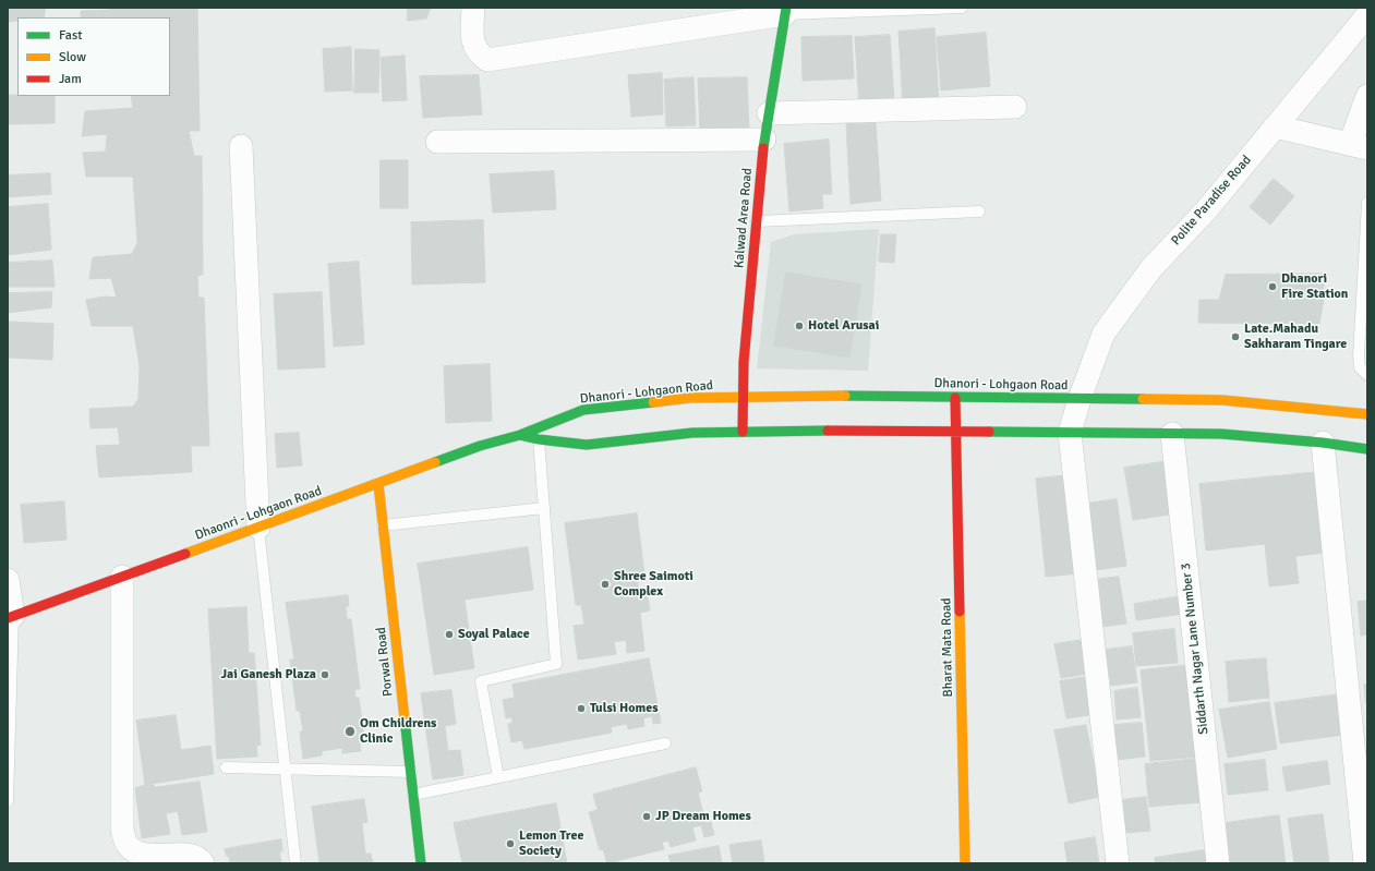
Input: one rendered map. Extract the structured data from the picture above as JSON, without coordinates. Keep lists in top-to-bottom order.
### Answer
{
  "streets": {
    "main road": [
      "Kalwad Area Road",
      "Dhanori - Lohgaon Road",
      "Dhaonri - Lohgaon Road",
      "Bharat Mata Road",
      "Porwal Road"
    ],
    "street": ["Polite Paradise Road", "Siddarth Nagar Lane Number 3"]
  },
  "crossings": [
    ["Polite Paradise Road", "Dhanori - Lohgaon Road"],
    ["Kalwad Area Road", "Dhanori - Lohgaon Road"],
    ["Dhanori - Lohgaon Road", "Dhaonri - Lohgaon Road"],
    ["Dhanori - Lohgaon Road", "Bharat Mata Road"],
    ["Dhaonri - Lohgaon Road", "Porwal Road"]
  ],
  "places": [
    "Dhanori Fire Station",
    "Hotel Arusai",
    "Late.Mahadu Sakharam Tingare",
    "Shree Saimoti Complex",
    "Soyal Palace",
    "Jai Ganesh Plaza",
    "Tulsi Homes",
    "Om Childrens Clinic",
    "JP Dream Homes",
    "Lemon Tree Society"
  ],
  "legend": ["Fast", "Slow", "Jam"]
}
